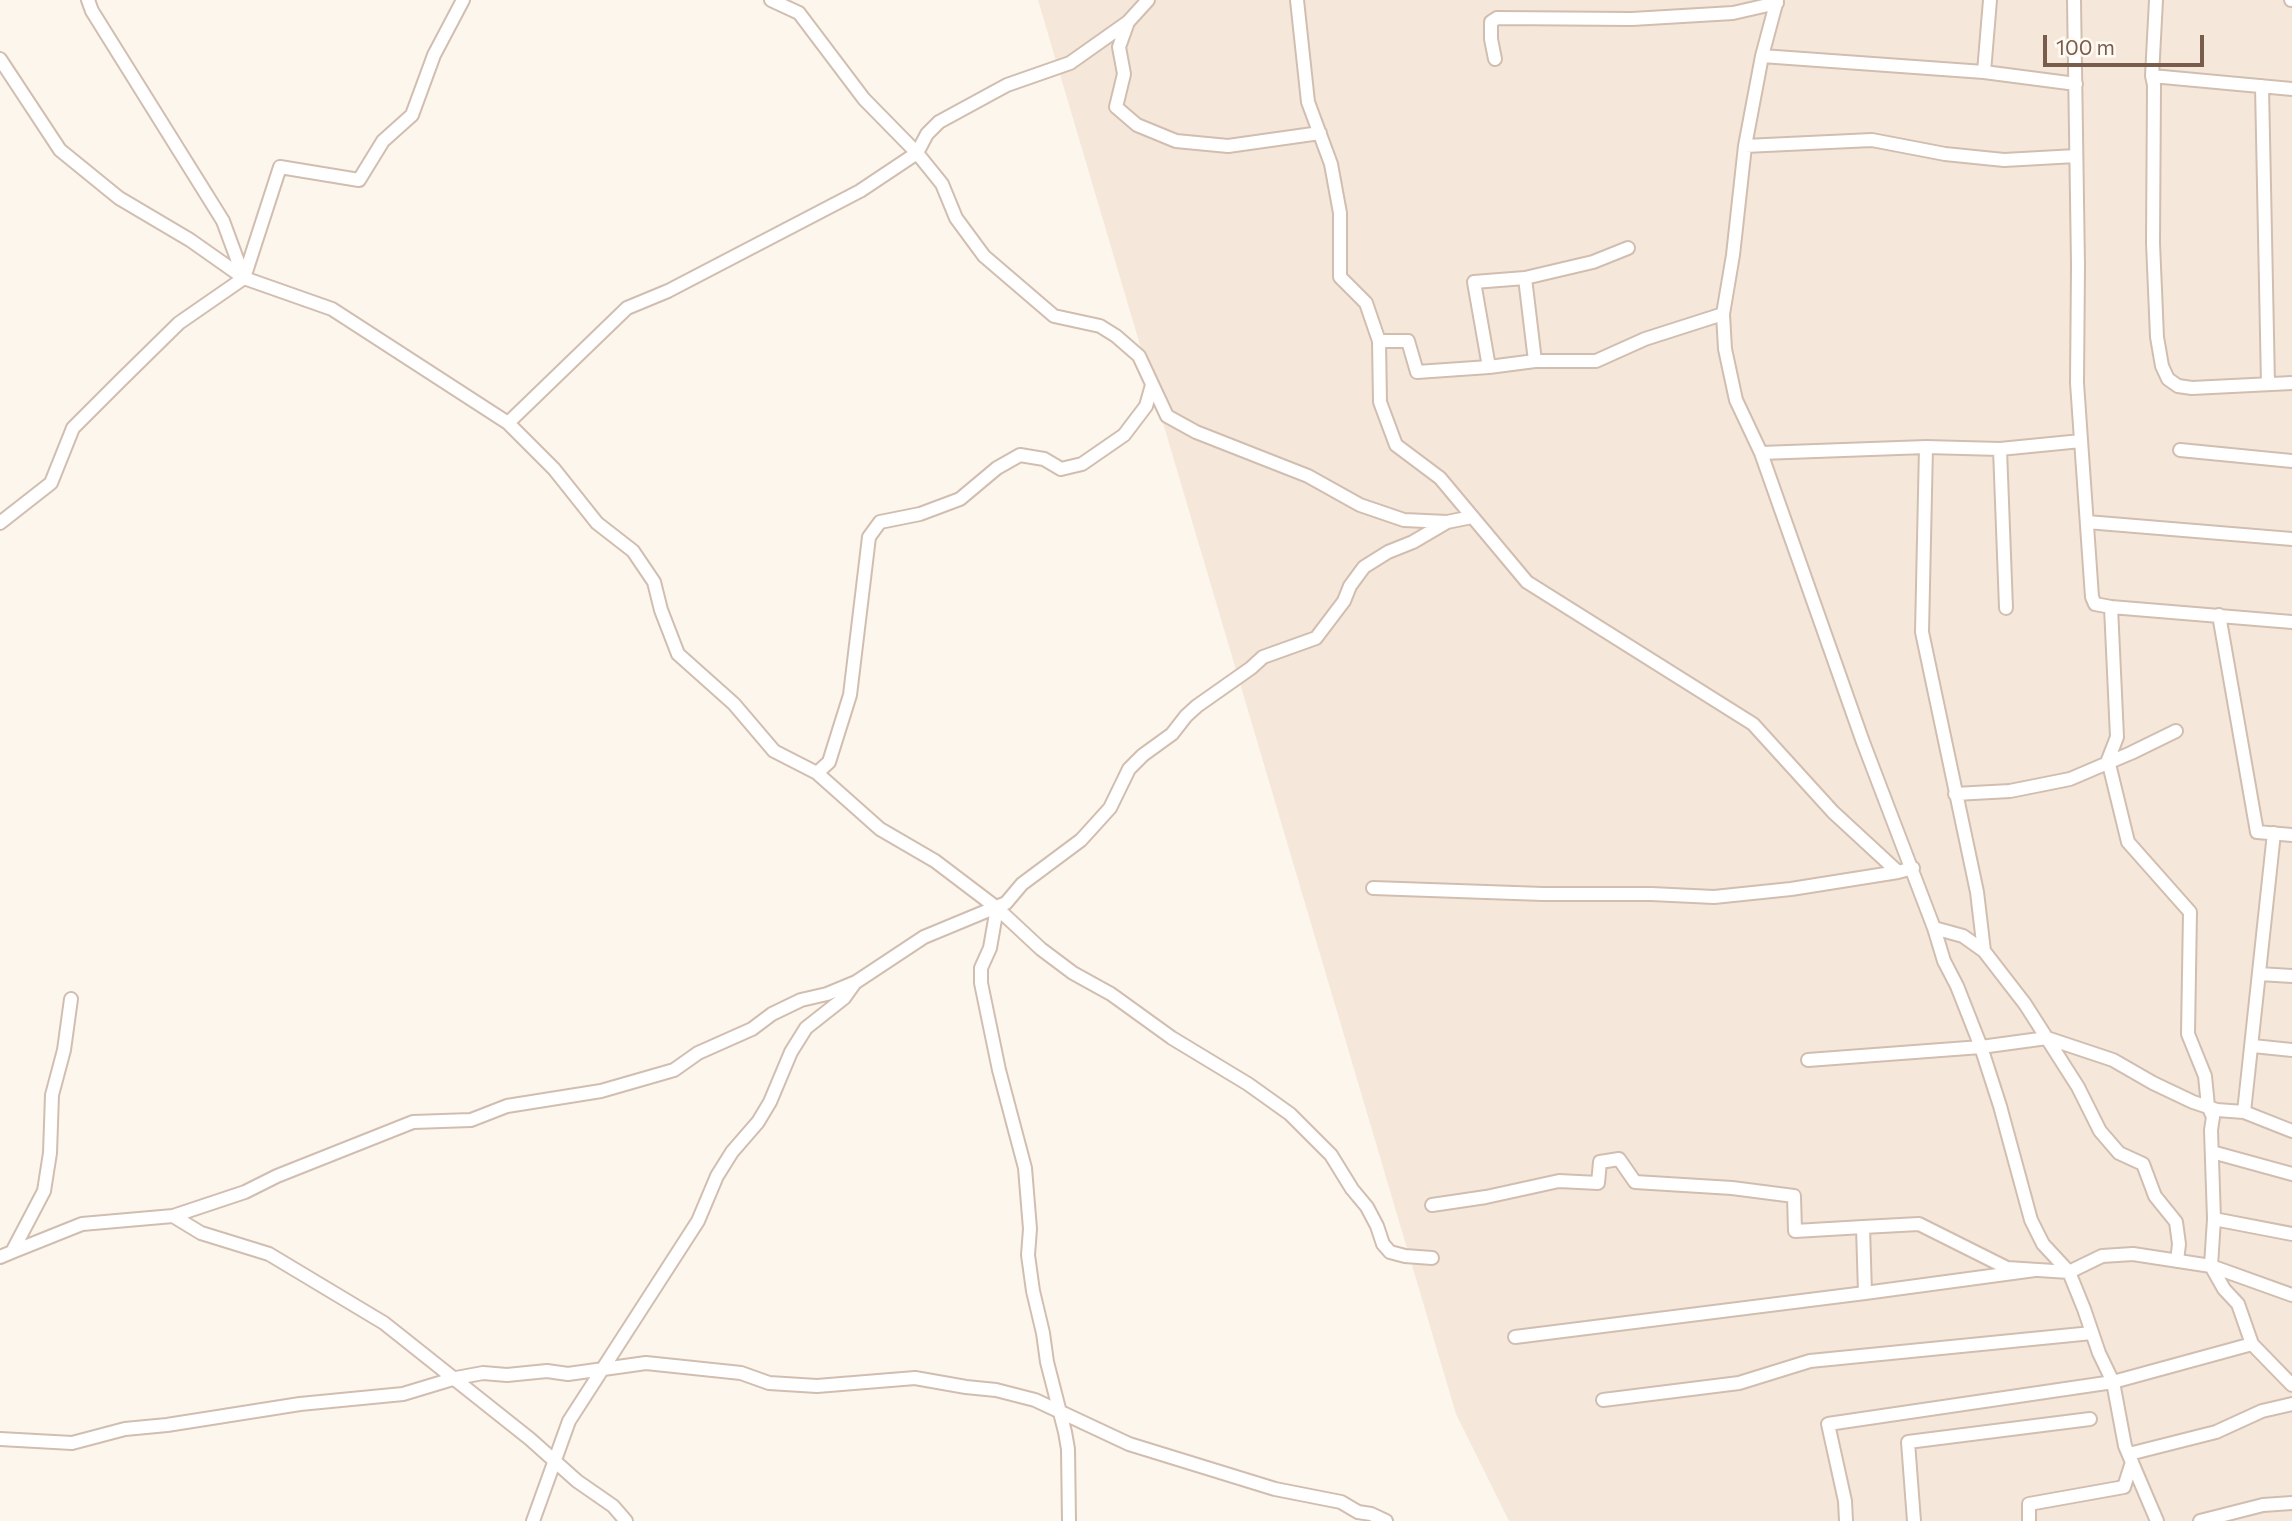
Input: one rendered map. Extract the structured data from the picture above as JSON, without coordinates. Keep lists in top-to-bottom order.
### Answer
{
  "scale_bar": "100 m"
}
